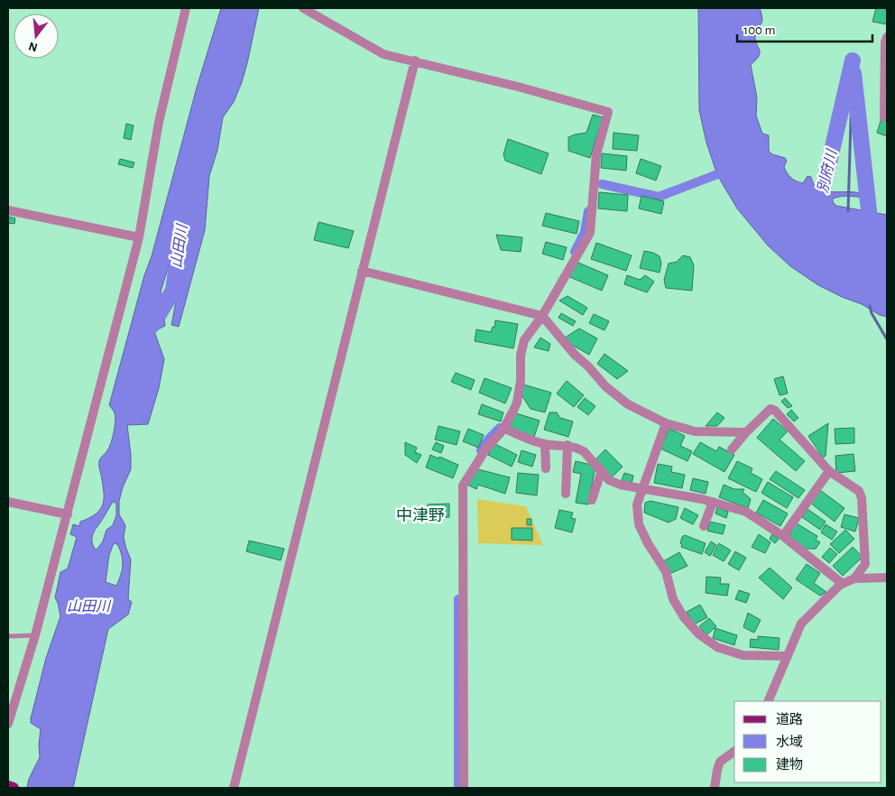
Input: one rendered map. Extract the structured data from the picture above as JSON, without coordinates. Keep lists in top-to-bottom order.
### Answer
{
  "districts": ["中津野"],
  "water": ["別府川", "山田川"],
  "legend": ["道路", "水域", "建物"],
  "scale_bar": "100 m",
  "north": "bottom"
}
